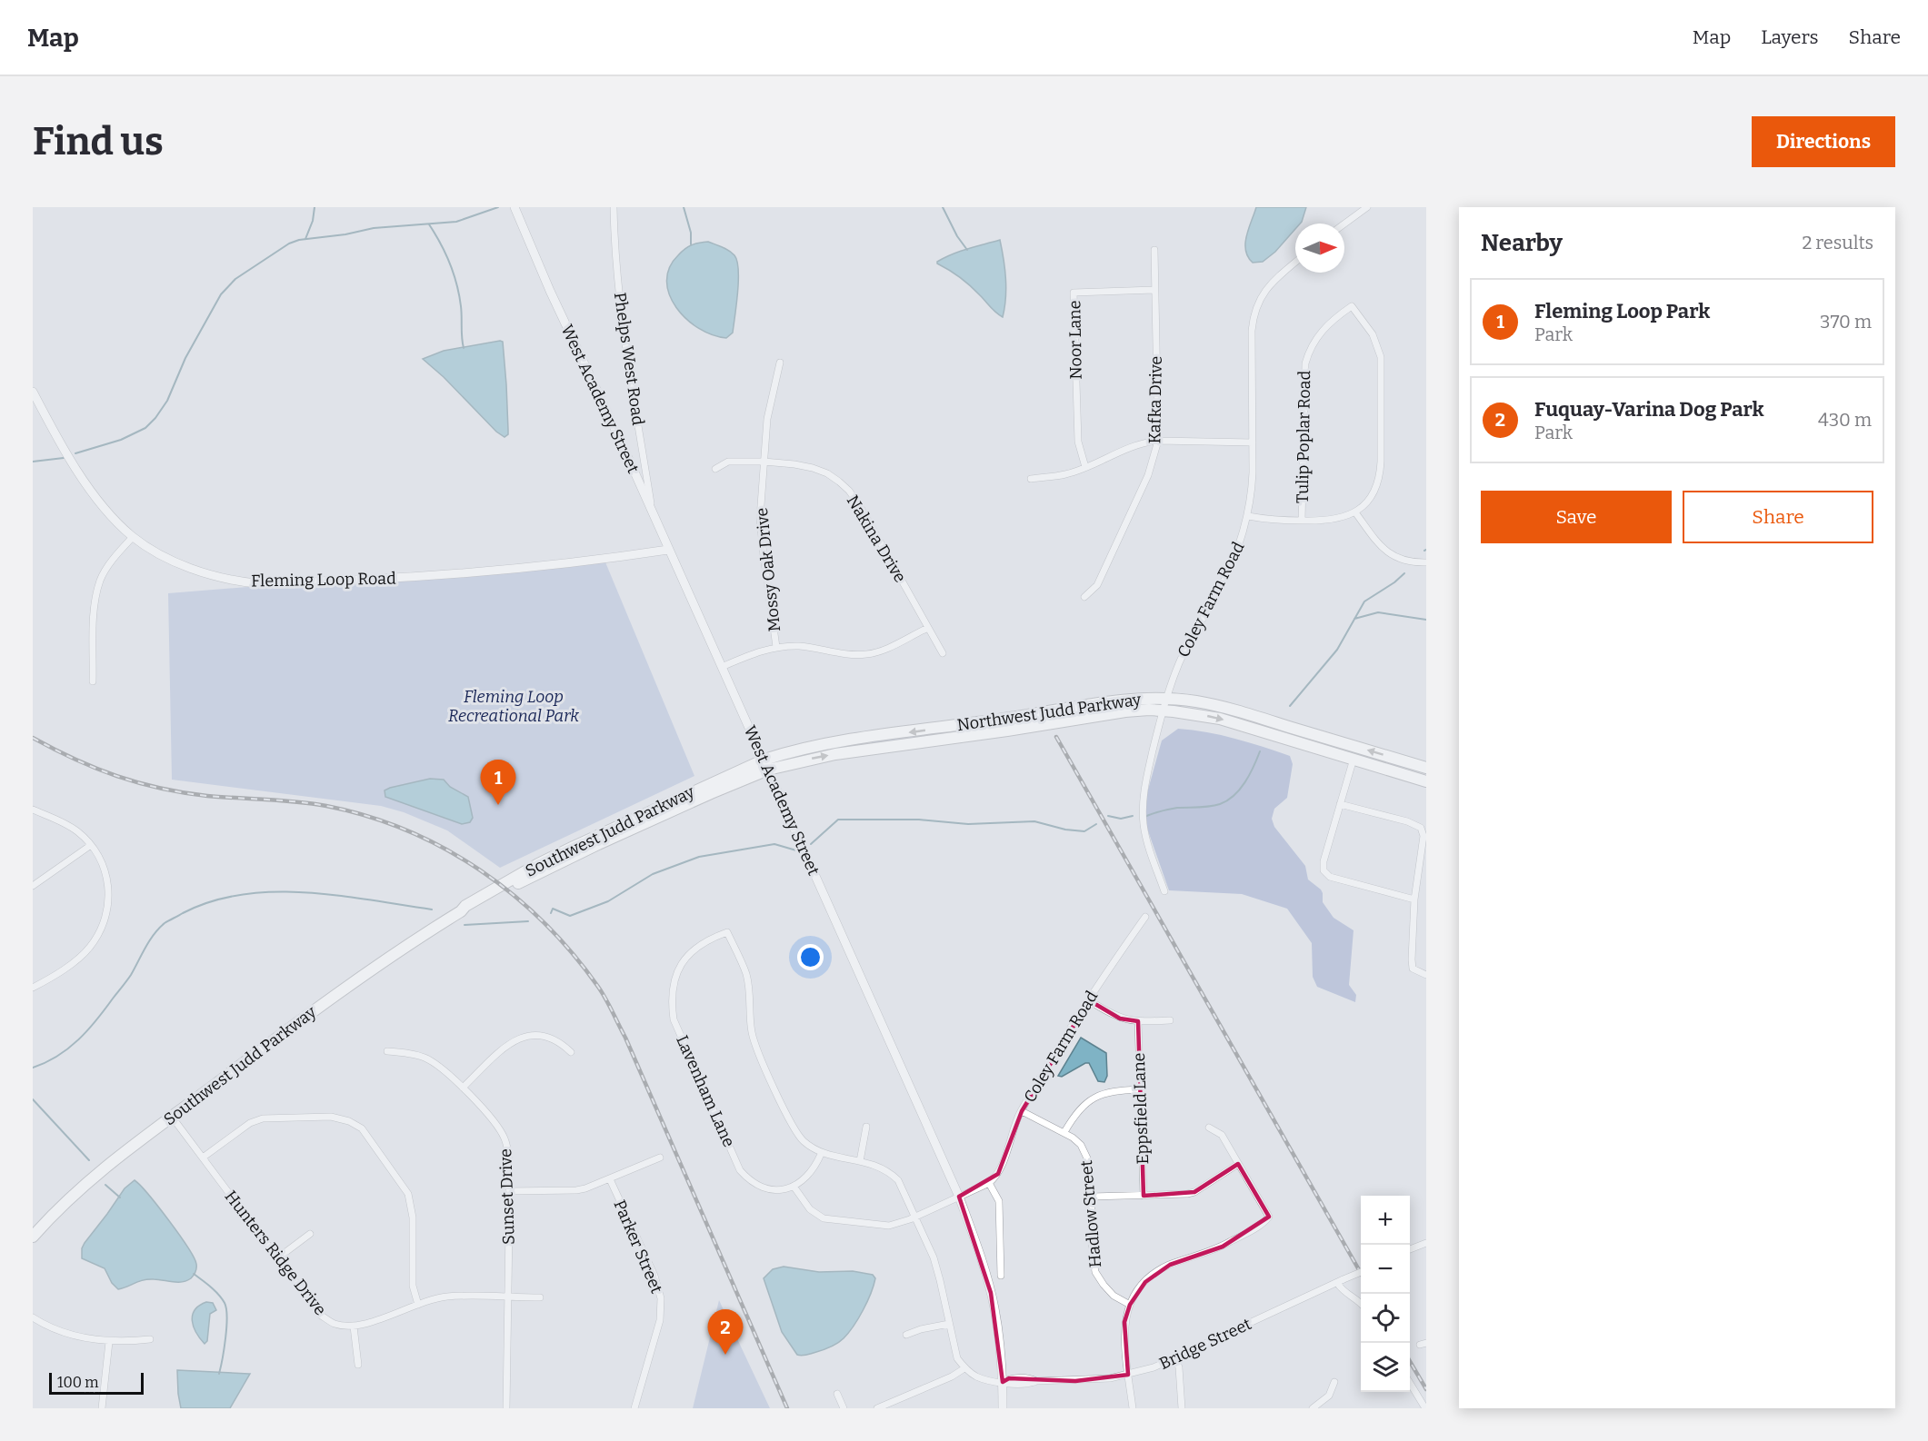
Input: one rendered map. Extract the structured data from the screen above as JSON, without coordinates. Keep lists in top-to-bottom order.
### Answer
{
  "streets": {
    "highway": ["Northwest Judd Parkway", "Southwest Judd Parkway"],
    "main road": ["West Academy Street", "Fleming Loop Road"],
    "street": [
      "Noor Lane",
      "Phelps West Road",
      "Kafka Drive",
      "Tulip Poplar Road",
      "Nakina Drive",
      "Mossy Oak Drive",
      "Coley Farm Road",
      "Lavenham Lane",
      "Eppsfield Lane",
      "Sunset Drive",
      "Hadlow Street",
      "Parker Street",
      "Hunters Ridge Drive",
      "Bridge Street"
    ]
  },
  "crossings": [
    ["Noor Lane", "Kafka Drive"],
    ["Phelps West Road", "West Academy Street"],
    ["West Academy Street", "Fleming Loop Road"],
    ["West Academy Street", "Northwest Judd Parkway"],
    ["West Academy Street", "Southwest Judd Parkway"],
    ["West Academy Street", "Bridge Street"],
    ["Nakina Drive", "Mossy Oak Drive"],
    ["Coley Farm Road", "Northwest Judd Parkway"],
    ["Coley Farm Road", "Hadlow Street"],
    ["Northwest Judd Parkway", "Southwest Judd Parkway"],
    ["Southwest Judd Parkway", "Hunters Ridge Drive"]
  ],
  "parks": ["Fleming Loop Recreational Park"],
  "scale_bar": "100 m",
  "north": "right",
  "page": {
    "header": "Map",
    "nav": ["Map", "Layers", "Share"],
    "buttons": [
      "Directions",
      ["Save", "Share"]
    ],
    "title": "Find us",
    "heading": ["Nearby", "2 results"],
    "list": [
      {
        "mark": "1",
        "name": "Fleming Loop Park",
        "note": "Park",
        "value": "370 m"
      },
      {
        "mark": "2",
        "name": "Fuquay-Varina Dog Park",
        "note": "Park",
        "value": "430 m"
      }
    ],
    "pins": ["1", "2"],
    "map_buttons": ["+", "−"],
    "scale": "100 m"
  }
}
